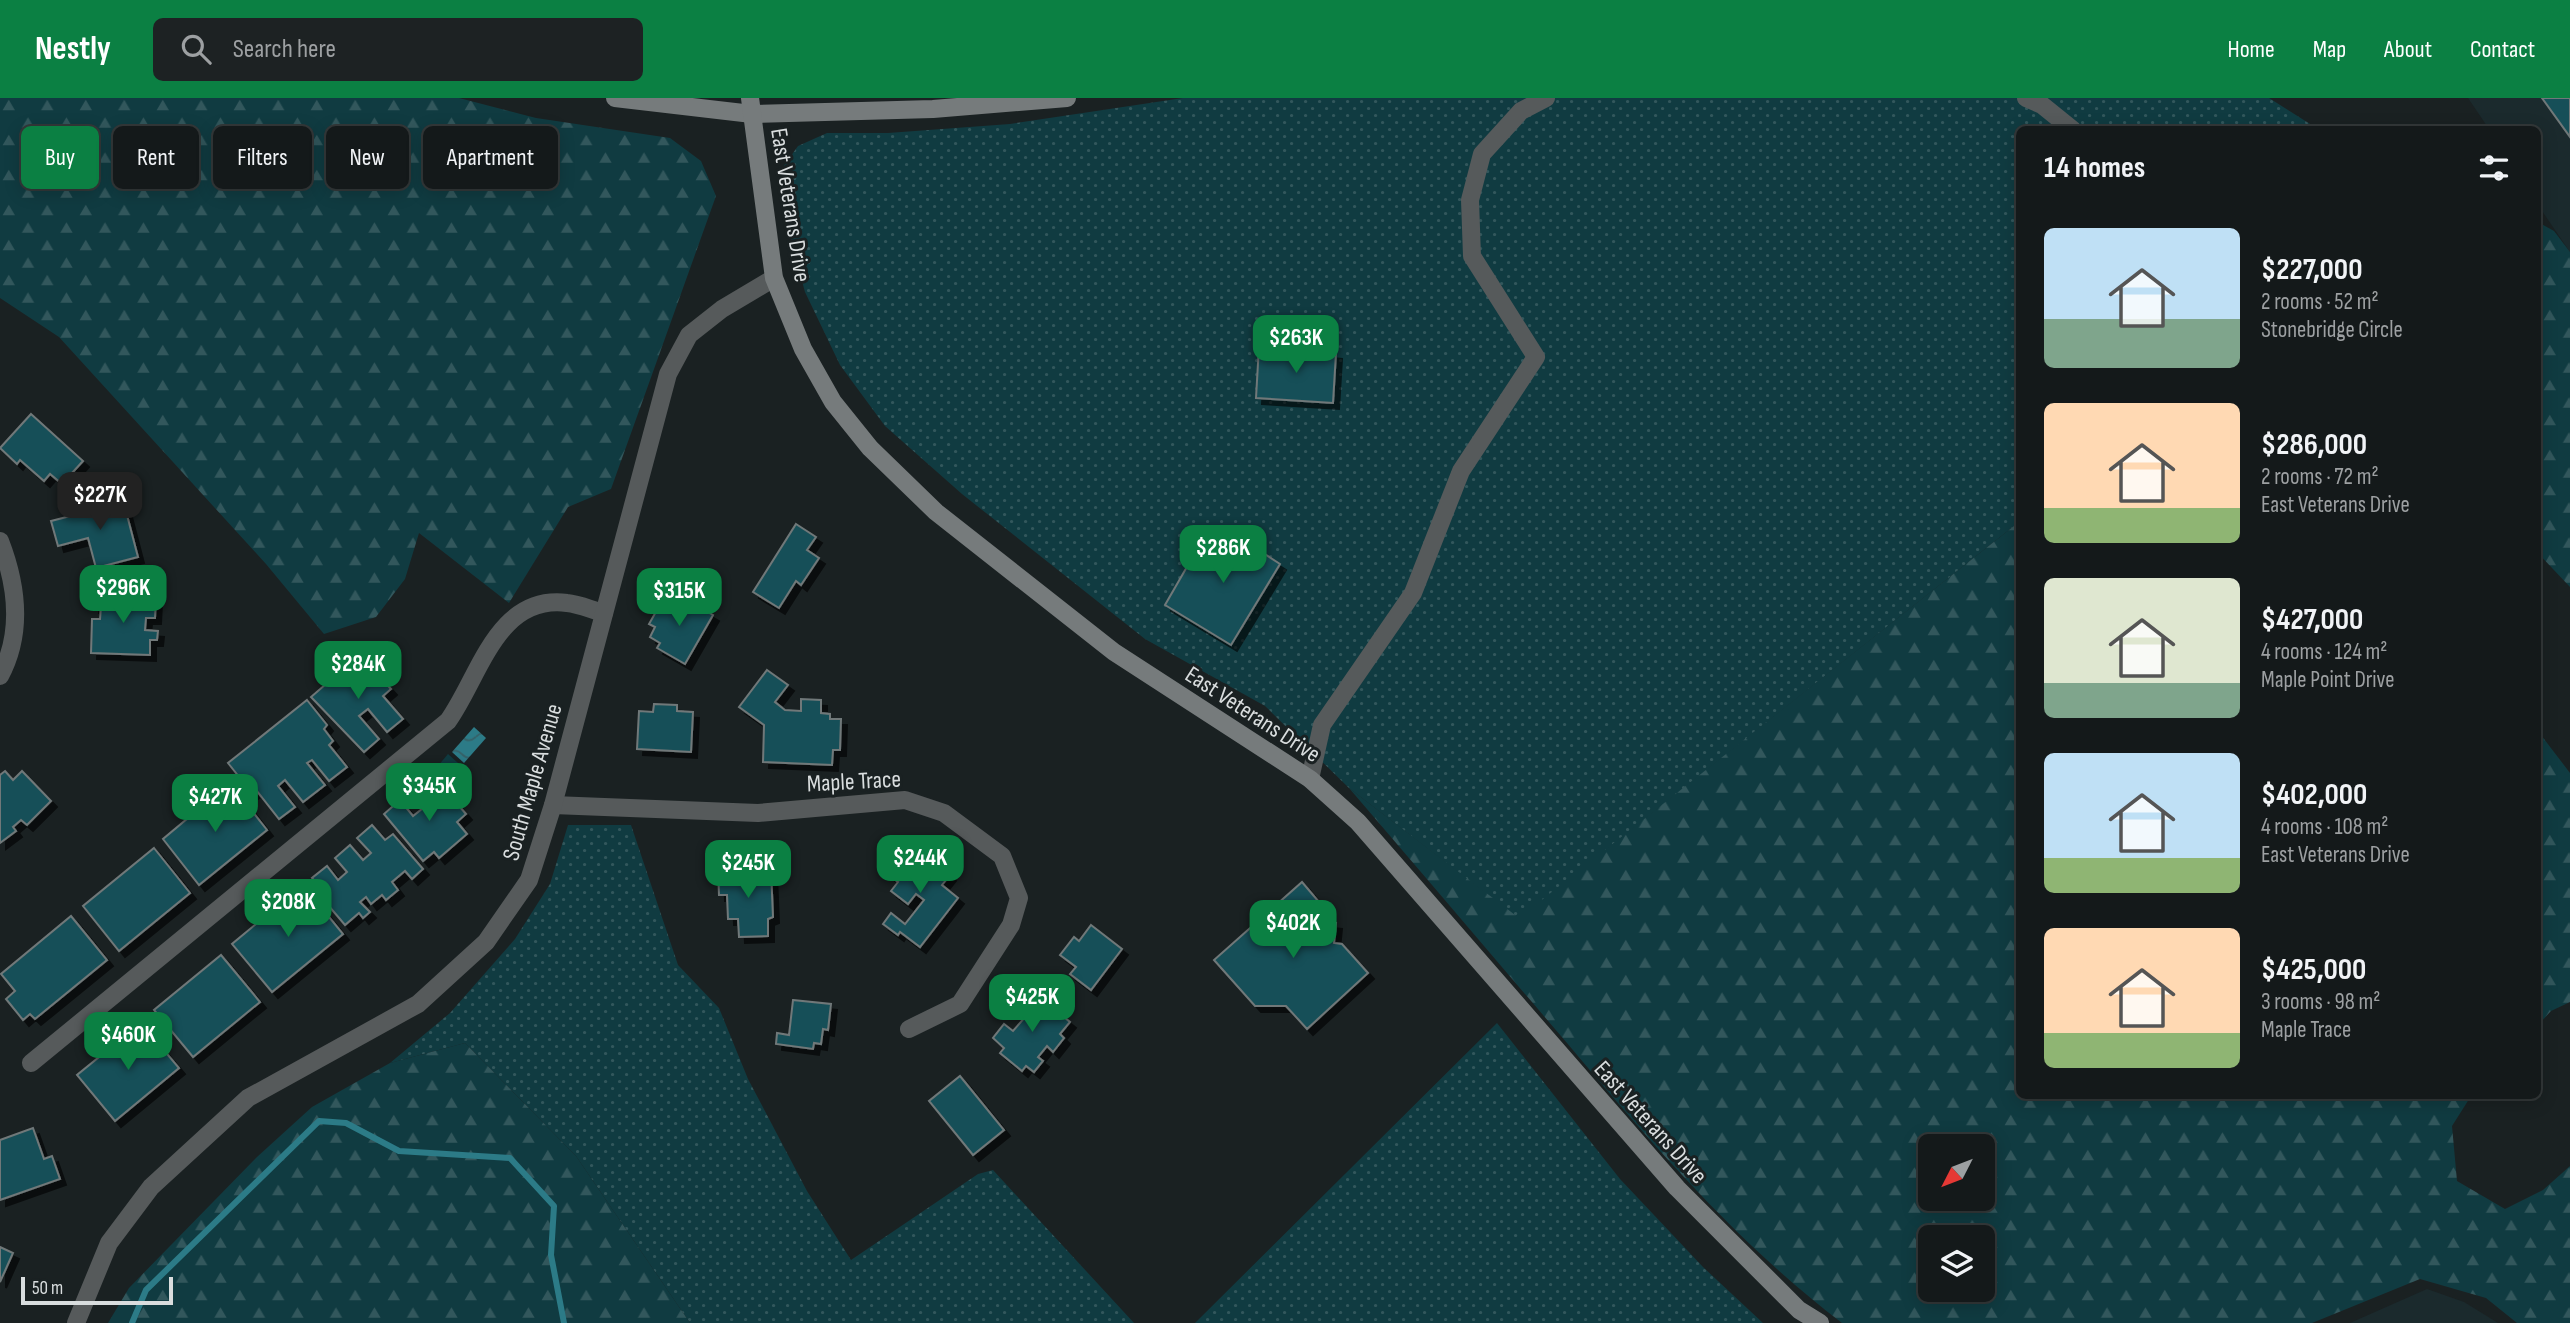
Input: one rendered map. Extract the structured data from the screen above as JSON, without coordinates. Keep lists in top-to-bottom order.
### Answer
{
  "streets": {
    "street": ["East Veterans Drive", "Maple Trace", "South Maple Avenue"]
  },
  "crossings": [
    ["East Veterans Drive", "South Maple Avenue"],
    ["Maple Trace", "South Maple Avenue"]
  ],
  "scale_bar": "50 m",
  "north": "bottom left",
  "page": {
    "header": "Nestly",
    "search": "Search here",
    "nav": [
      "Home",
      "Map",
      "About",
      "Contact"
    ],
    "chip": [
      "Buy",
      "Rent",
      "Filters",
      "New",
      "Apartment"
    ],
    "heading": "14 homes",
    "list": [
      {
        "name": "$227,000",
        "note": "2 rooms · 52 m² · Stonebridge Circle"
      },
      {
        "name": "$286,000",
        "note": "2 rooms · 72 m² · East Veterans Drive"
      },
      {
        "name": "$427,000",
        "note": "4 rooms · 124 m² · Maple Point Drive"
      },
      {
        "name": "$402,000",
        "note": "4 rooms · 108 m² · East Veterans Drive"
      },
      {
        "name": "$425,000",
        "note": "3 rooms · 98 m² · Maple Trace"
      }
    ],
    "price": [
      "$263K",
      "$227K",
      "$286K",
      "$296K",
      "$315K",
      "$284K",
      "$345K",
      "$427K",
      "$244K",
      "$245K",
      "$208K",
      "$402K",
      "$425K",
      "$460K"
    ],
    "scale": "50 m"
  }
}
